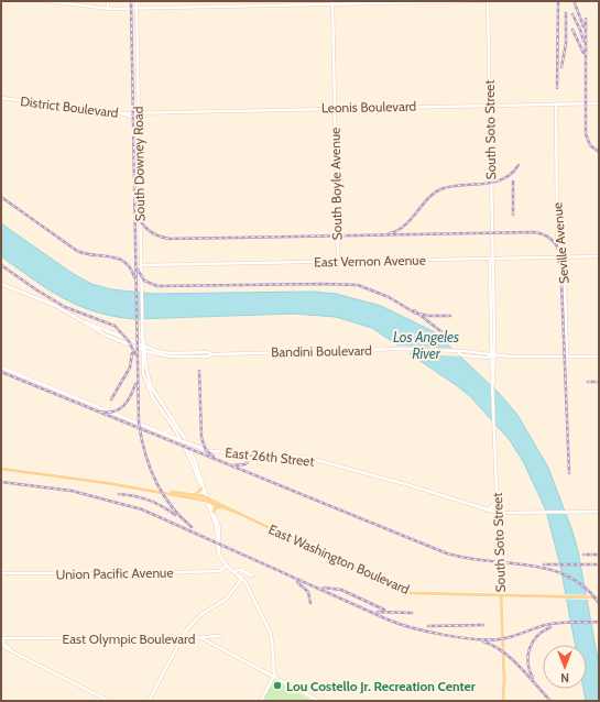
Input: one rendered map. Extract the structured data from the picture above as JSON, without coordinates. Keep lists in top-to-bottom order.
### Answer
{
  "streets": {
    "main road": [
      "District Boulevard",
      "Leonis Boulevard",
      "South Soto Street",
      "South Downey Road",
      "South Boyle Avenue",
      "Seville Avenue",
      "East Vernon Avenue",
      "Bandini Boulevard",
      "East 26th Street",
      "East Washington Boulevard",
      "Union Pacific Avenue",
      "East Olympic Boulevard"
    ]
  },
  "crossings": [
    ["District Boulevard", "Leonis Boulevard"],
    ["District Boulevard", "South Downey Road"],
    ["Leonis Boulevard", "South Soto Street"],
    ["Leonis Boulevard", "South Downey Road"],
    ["Leonis Boulevard", "South Boyle Avenue"],
    ["Leonis Boulevard", "Seville Avenue"],
    ["South Soto Street", "East Vernon Avenue"],
    ["South Soto Street", "Bandini Boulevard"],
    ["South Soto Street", "East 26th Street"],
    ["South Soto Street", "East Washington Boulevard"],
    ["South Downey Road", "East Vernon Avenue"],
    ["South Downey Road", "Bandini Boulevard"],
    ["South Downey Road", "East Washington Boulevard"],
    ["South Boyle Avenue", "East Vernon Avenue"],
    ["Seville Avenue", "East Vernon Avenue"],
    ["Seville Avenue", "Bandini Boulevard"]
  ],
  "water": ["Los Angeles River"],
  "places": ["Lou Costello Jr. Recreation Center"],
  "north": "bottom"
}
